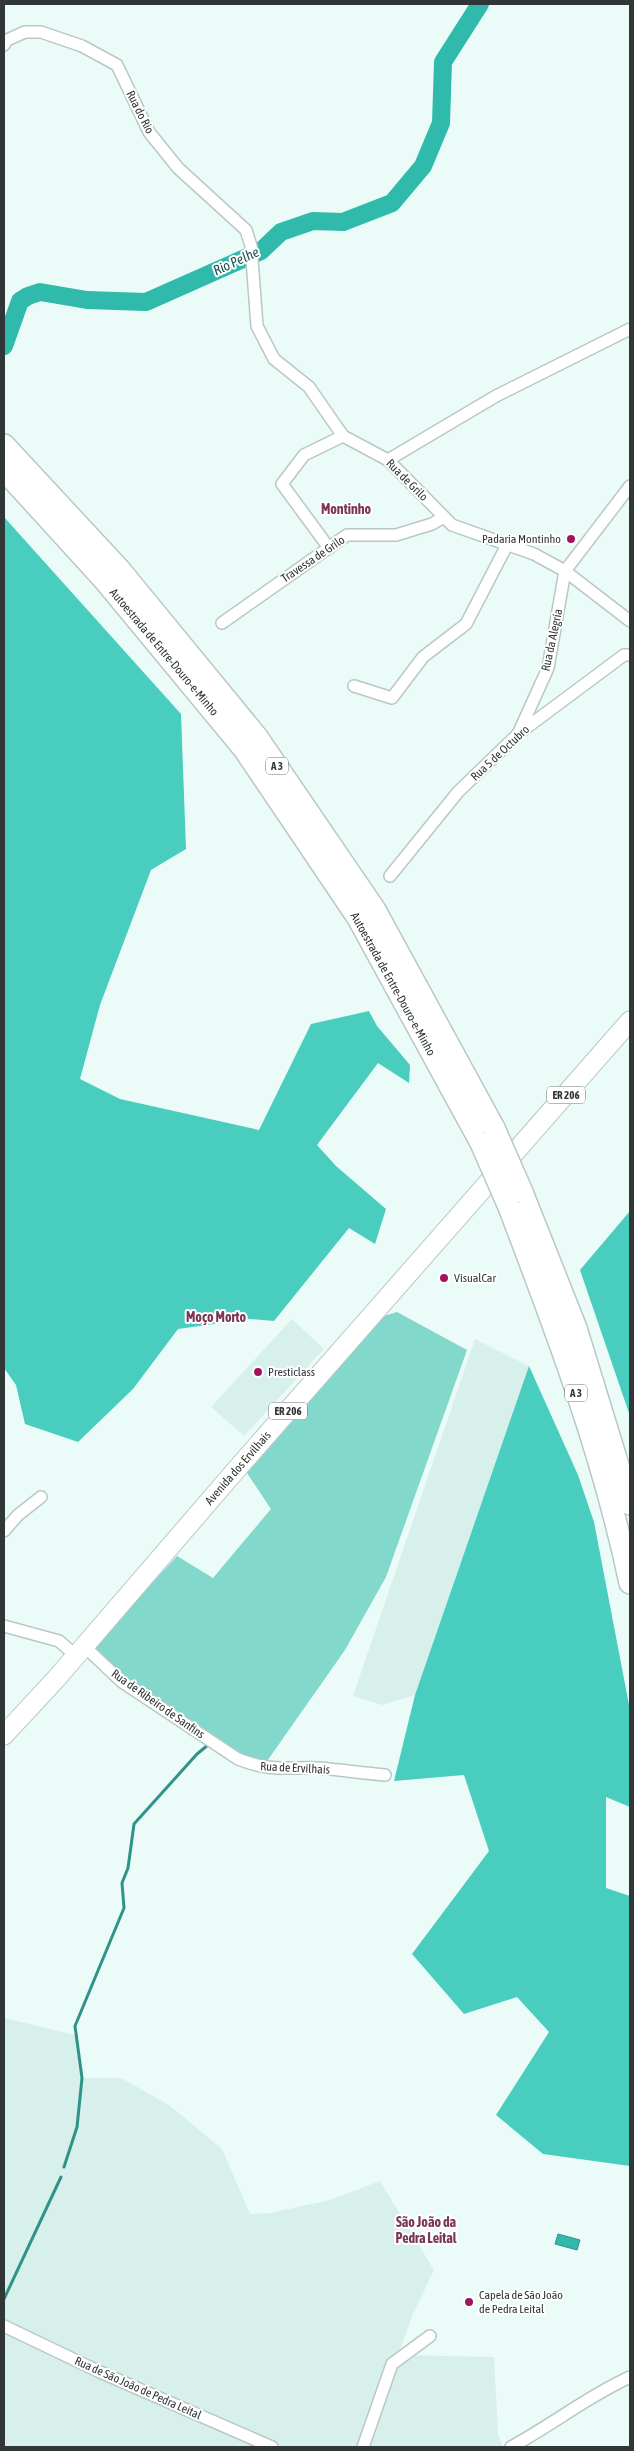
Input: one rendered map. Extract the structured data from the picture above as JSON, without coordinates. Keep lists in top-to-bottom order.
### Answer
{
  "streets": {
    "highway": ["Autoestrada de Entre-Douro-e-Minho", "A 3"],
    "main road": ["ER 206", "Avenida dos Ervilhais"],
    "street": [
      "Rua do Rio",
      "Rua de Grilo",
      "Travessa de Grilo",
      "Rua da Alegría",
      "Rua 5 de Octubro",
      "Rua de Ribeiro de Sanfins",
      "Rua de Ervilhais",
      "Rua de São João de Pedra Leital"
    ]
  },
  "crossings": [
    ["Rua do Rio", "Rua de Grilo"],
    ["Rua de Grilo", "Travessa de Grilo"],
    ["Rua de Grilo", "Rua da Alegría"],
    ["Rua da Alegría", "Rua 5 de Octubro"],
    ["ER 206", "Avenida dos Ervilhais"],
    ["ER 206", "Rua de Ribeiro de Sanfins"],
    ["Avenida dos Ervilhais", "Rua de Ribeiro de Sanfins"],
    ["Rua de Ribeiro de Sanfins", "Rua de Ervilhais"]
  ],
  "districts": ["Montinho", "Moço Morto", "São João da Pedra Leital"],
  "water": ["Rio Pelhe"],
  "places": [
    "Padaria Montinho",
    "VisualCar",
    "Presticlass",
    "Capela de São João de Pedra Leital"
  ]
}
